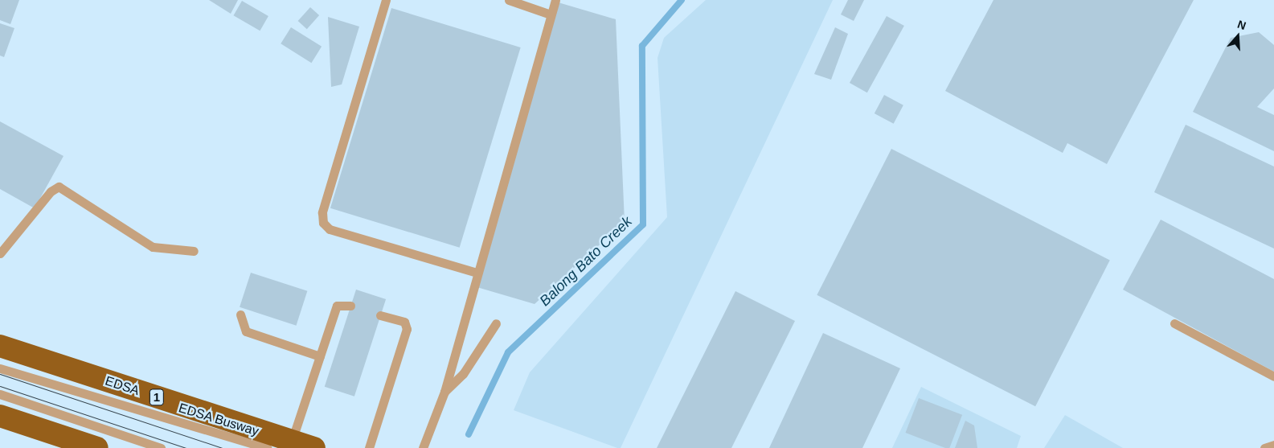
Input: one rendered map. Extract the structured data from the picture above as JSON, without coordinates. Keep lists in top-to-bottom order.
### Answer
{
  "streets": {
    "highway": ["EDSA", "1"],
    "lane": ["EDSA Busway"]
  },
  "water": ["Balong Bato Creek"],
  "north": "top"
}
